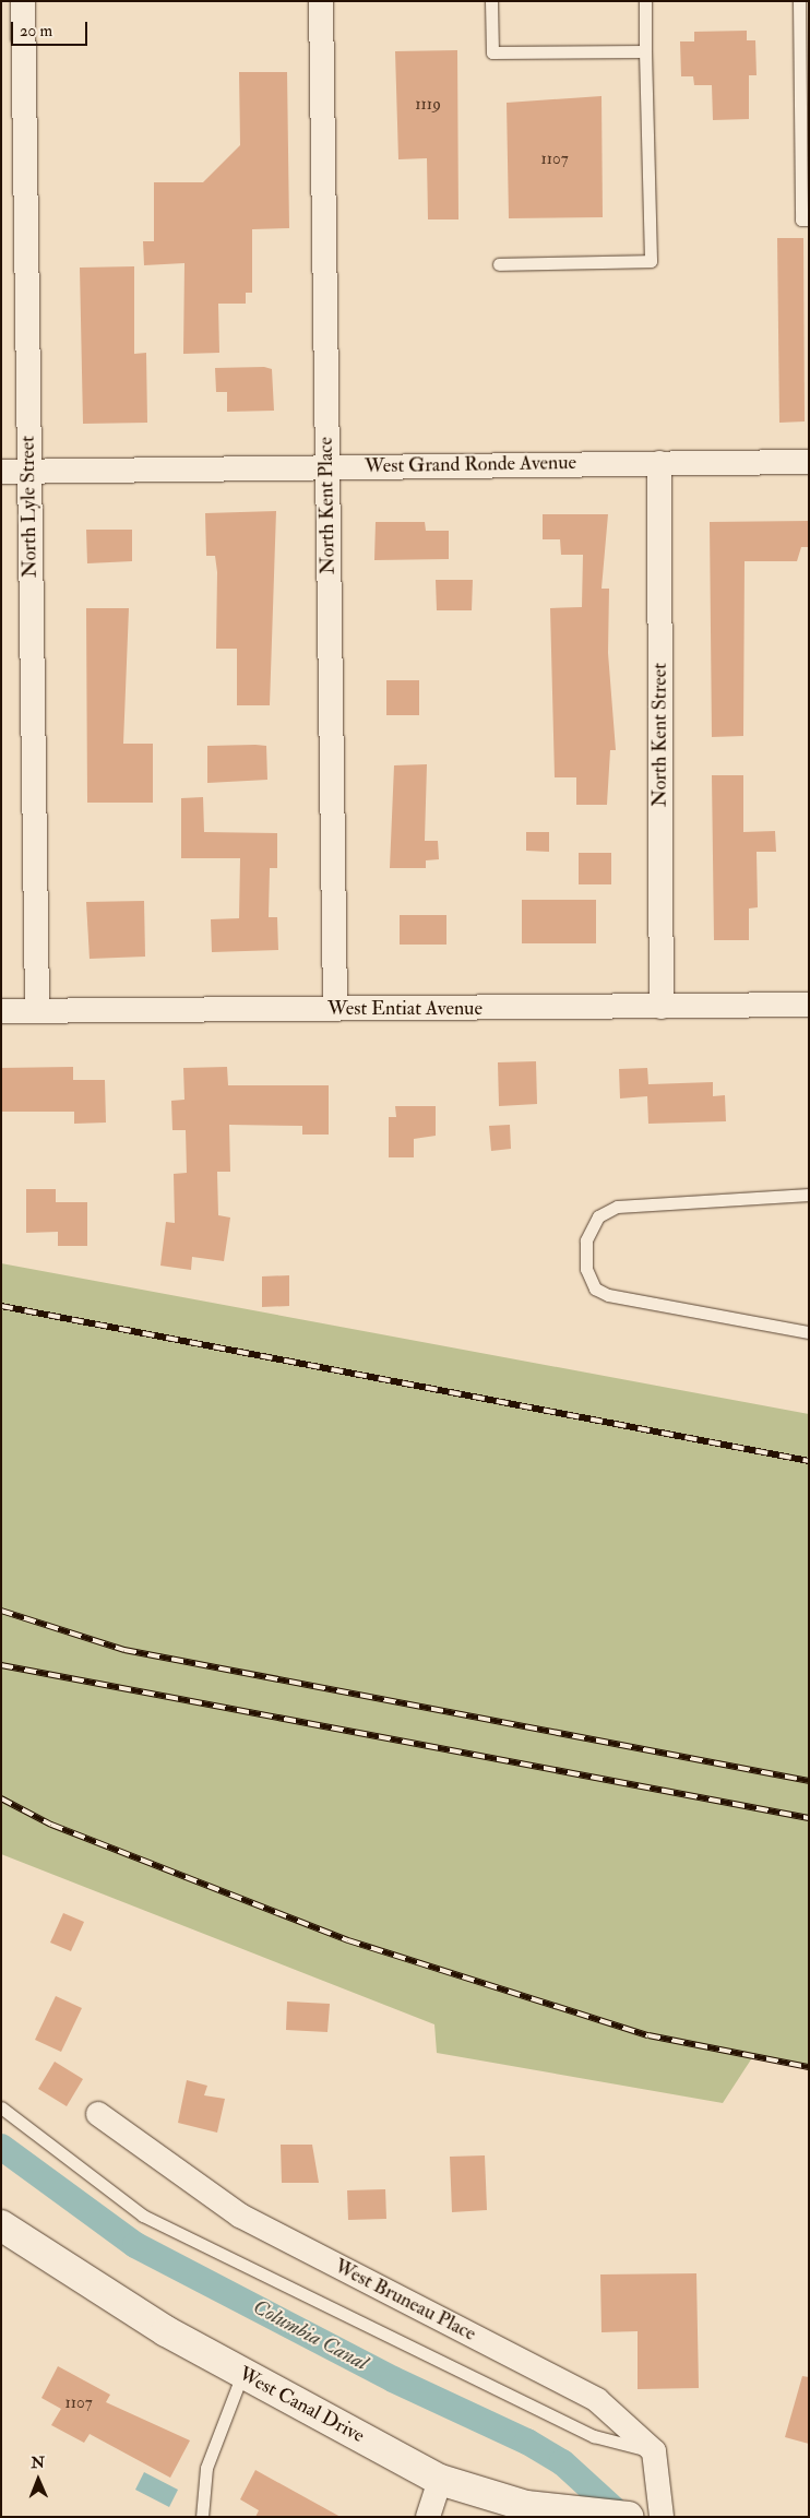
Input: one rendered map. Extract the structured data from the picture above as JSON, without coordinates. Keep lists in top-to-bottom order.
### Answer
{
  "streets": {
    "street": [
      "West Grand Ronde Avenue",
      "North Kent Place",
      "North Lyle Street",
      "North Kent Street",
      "West Entiat Avenue",
      "West Bruneau Place",
      "West Canal Drive"
    ]
  },
  "crossings": [
    ["West Grand Ronde Avenue", "North Kent Place"],
    ["West Grand Ronde Avenue", "North Lyle Street"],
    ["West Grand Ronde Avenue", "North Kent Street"],
    ["North Kent Place", "West Entiat Avenue"],
    ["North Lyle Street", "West Entiat Avenue"],
    ["North Kent Street", "West Entiat Avenue"]
  ],
  "water": ["Columbia Canal"],
  "house_numbers": ["1119", "1107", "1107"],
  "scale_bar": "20 m",
  "north": "top"
}
